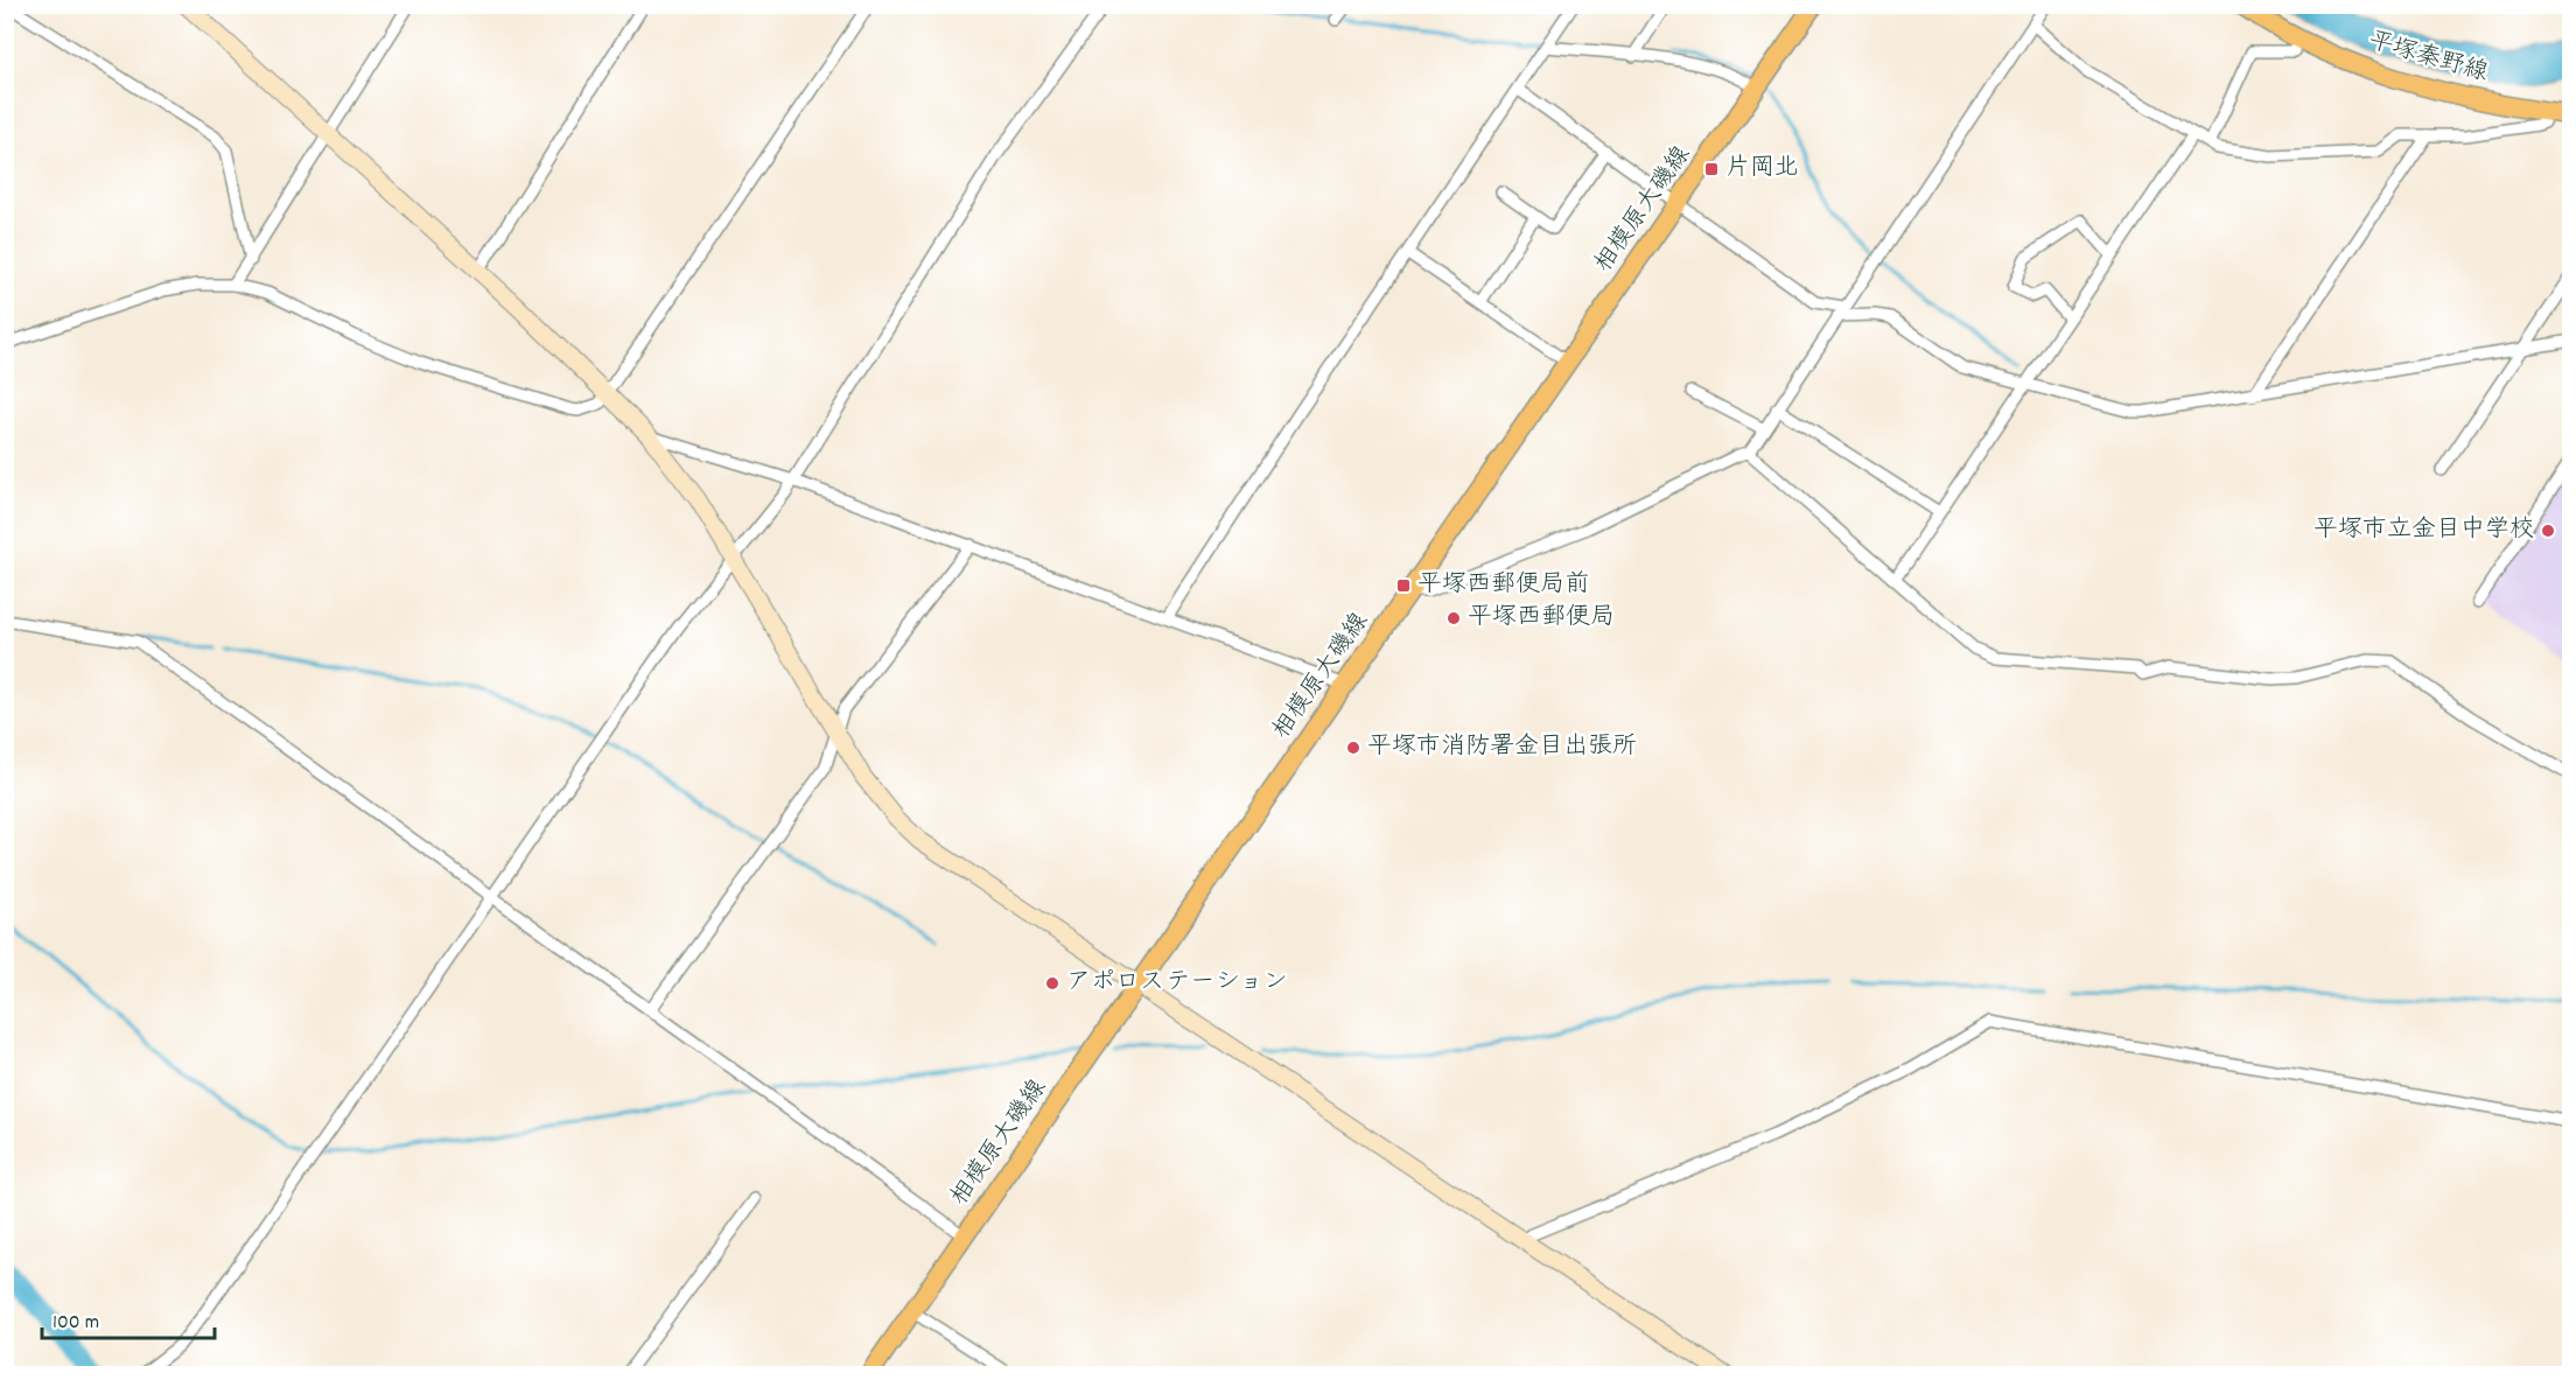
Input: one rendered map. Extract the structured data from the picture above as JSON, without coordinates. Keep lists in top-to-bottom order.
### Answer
{
  "streets": {
    "main road": ["平塚秦野線", "相模原大磯線"]
  },
  "places": {
    "transit": ["片岡北", "平塚西郵便局前"],
    "other": [
      "平塚市立金目中学校",
      "平塚西郵便局",
      "平塚市消防署金目出張所",
      "アポロステーション"
    ]
  },
  "scale_bar": "100 m"
}
